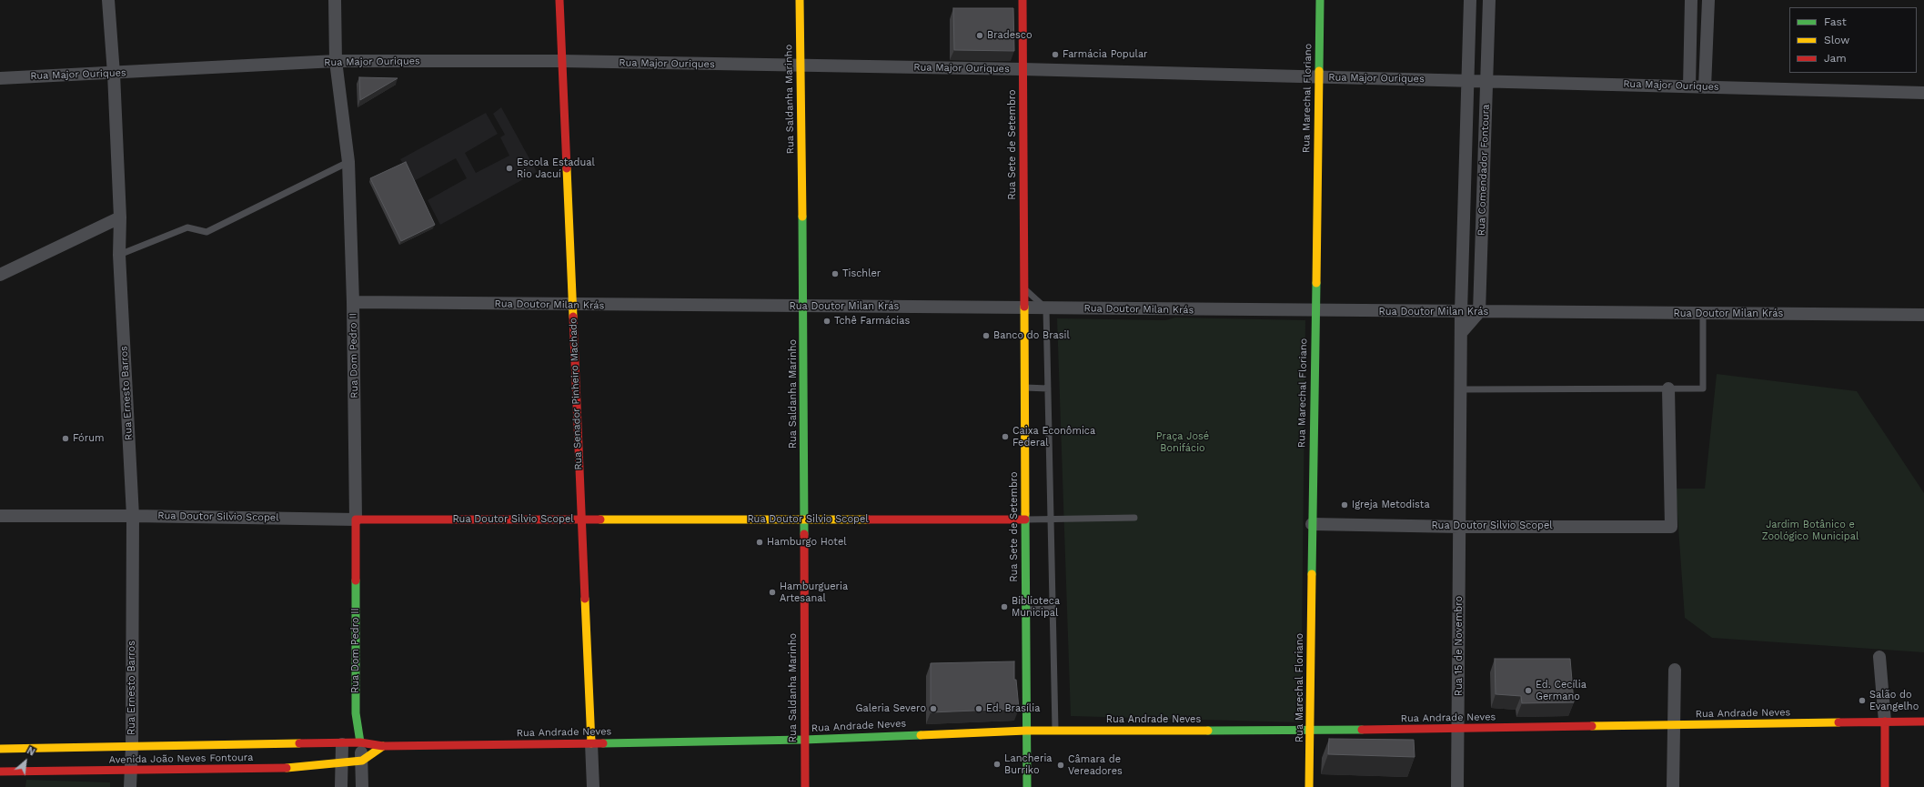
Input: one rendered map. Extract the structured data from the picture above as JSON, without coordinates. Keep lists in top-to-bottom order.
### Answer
{
  "streets": {
    "main road": [
      "Rua Marechal Floriano",
      "Rua Saldanha Marinho",
      "Rua Sete de Setembro",
      "Rua Dom Pedro II",
      "Rua Senador Pinheiro Machado",
      "Rua Doutor Silvio Scopel",
      "Rua Andrade Neves",
      "Avenida João Neves Fontoura"
    ],
    "street": [
      "Rua Major Ouriques",
      "Rua Comendador Fontoura",
      "Rua Doutor Milan Krás",
      "Rua Ernesto Barros",
      "Rua 15 de Novembro"
    ]
  },
  "crossings": [
    ["Rua Major Ouriques", "Rua Marechal Floriano"],
    ["Rua Major Ouriques", "Rua Saldanha Marinho"],
    ["Rua Major Ouriques", "Rua Sete de Setembro"],
    ["Rua Major Ouriques", "Rua Comendador Fontoura"],
    ["Rua Major Ouriques", "Rua Dom Pedro II"],
    ["Rua Major Ouriques", "Rua Ernesto Barros"],
    ["Rua Major Ouriques", "Rua Senador Pinheiro Machado"],
    ["Rua Marechal Floriano", "Rua Doutor Milan Krás"],
    ["Rua Marechal Floriano", "Rua Doutor Silvio Scopel"],
    ["Rua Marechal Floriano", "Rua Andrade Neves"],
    ["Rua Saldanha Marinho", "Rua Doutor Milan Krás"],
    ["Rua Saldanha Marinho", "Rua Doutor Silvio Scopel"],
    ["Rua Saldanha Marinho", "Rua Andrade Neves"],
    ["Rua Sete de Setembro", "Rua Doutor Milan Krás"],
    ["Rua Sete de Setembro", "Rua Doutor Silvio Scopel"],
    ["Rua Sete de Setembro", "Rua Andrade Neves"],
    ["Rua Comendador Fontoura", "Rua Doutor Milan Krás"],
    ["Rua Comendador Fontoura", "Rua Doutor Silvio Scopel"],
    ["Rua Comendador Fontoura", "Rua 15 de Novembro"],
    ["Rua Doutor Milan Krás", "Rua Dom Pedro II"],
    ["Rua Doutor Milan Krás", "Rua Senador Pinheiro Machado"],
    ["Rua Dom Pedro II", "Rua Doutor Silvio Scopel"],
    ["Rua Dom Pedro II", "Rua Andrade Neves"],
    ["Rua Dom Pedro II", "Avenida João Neves Fontoura"],
    ["Rua Ernesto Barros", "Rua Doutor Silvio Scopel"],
    ["Rua Ernesto Barros", "Avenida João Neves Fontoura"],
    ["Rua Senador Pinheiro Machado", "Rua Doutor Silvio Scopel"],
    ["Rua Senador Pinheiro Machado", "Rua Andrade Neves"],
    ["Rua Doutor Silvio Scopel", "Rua 15 de Novembro"],
    ["Rua 15 de Novembro", "Rua Andrade Neves"],
    ["Rua Andrade Neves", "Avenida João Neves Fontoura"]
  ],
  "parks": ["Praça José Bonifácio", "Jardim Botânico e Zoológico Municipal"],
  "places": [
    "Bradesco",
    "Farmácia Popular",
    "Escola Estadual Rio Jacuí",
    "Tischler",
    "Tchê Farmácias",
    "Banco do Brasil",
    "Caixa Econômica Federal",
    "Fórum",
    "Igreja Metodista",
    "Hamburgo Hotel",
    "Hamburgueria Artesanal",
    "Biblioteca Municipal",
    "Ed. Cecília Germano",
    "Salão do Evangelho",
    "Galeria Severo",
    "Ed. Brasília",
    "Lancheria Burriko",
    "Câmara de Vereadores"
  ],
  "legend": ["Fast", "Slow", "Jam"],
  "north": "top right"
}
